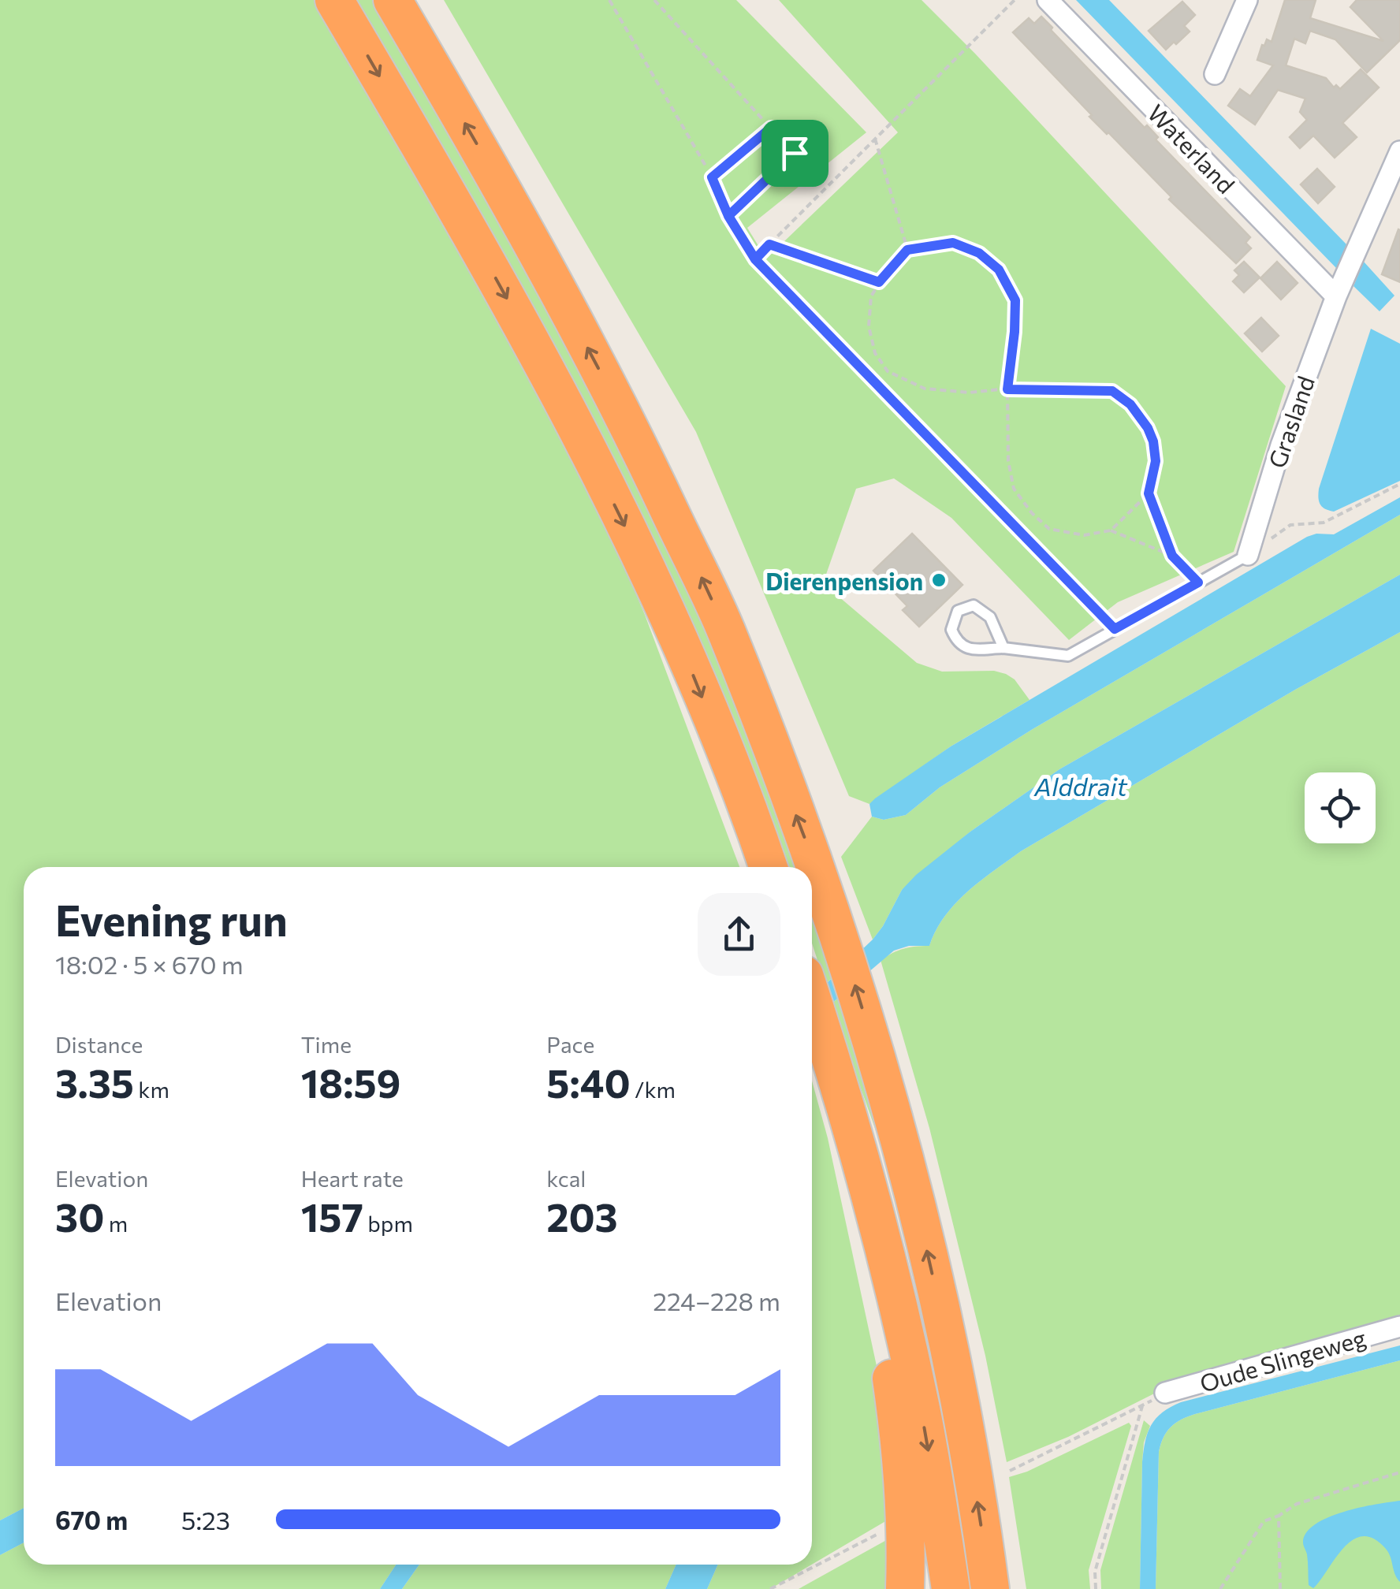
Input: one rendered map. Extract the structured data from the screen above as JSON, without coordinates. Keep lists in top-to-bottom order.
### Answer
{
  "streets": {
    "street": ["Waterland", "Grasland", "Oude Slingeweg"]
  },
  "crossings": [
    ["Waterland", "Grasland"]
  ],
  "water": ["Alddrait"],
  "places": ["Dierenpension"],
  "page": {
    "heading": ["Evening run", "18:02 · 5 × 670 m"],
    "stats": [
      ["Distance", "3.35 km"],
      ["Time", "18:59"],
      ["Pace", "5:40 /km"],
      ["Elevation", "30 m"],
      ["Heart rate", "157 bpm"],
      ["kcal", "203"]
    ],
    "chart": ["Elevation", "224–228 m"],
    "list": [
      {
        "name": "670 m",
        "note": "5:23"
      }
    ]
  }
}
